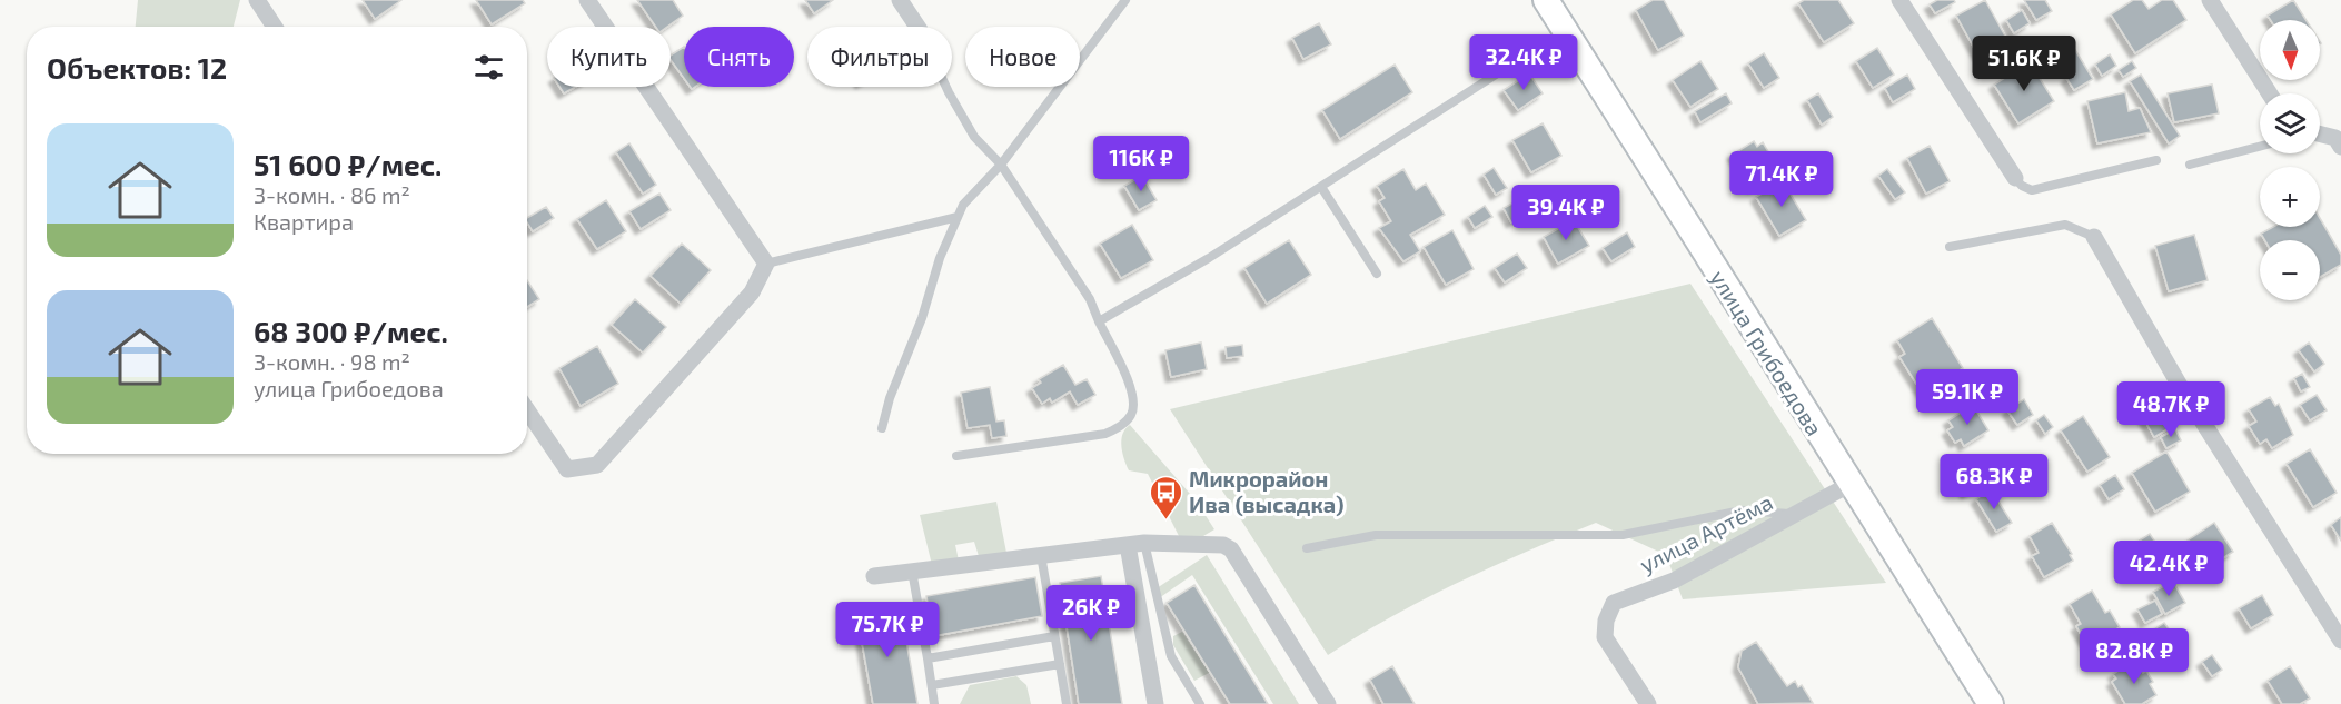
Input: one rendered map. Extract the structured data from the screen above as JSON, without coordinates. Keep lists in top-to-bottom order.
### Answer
{
  "streets": {
    "street": ["улица Грибоедова", "улица Артёма"]
  },
  "crossings": [
    ["улица Грибоедова", "улица Артёма"]
  ],
  "places": {
    "bus stop": ["Микрорайон Ива (высадка)"]
  },
  "north": "bottom",
  "page": {
    "map_buttons": ["+", "−"],
    "chip": [
      "Купить",
      "Снять",
      "Фильтры",
      "Новое"
    ],
    "heading": "Объектов: 12",
    "price": [
      "32.4K ₽",
      "51.6K ₽",
      "116K ₽",
      "71.4K ₽",
      "39.4K ₽",
      "59.1K ₽",
      "48.7K ₽",
      "68.3K ₽",
      "42.4K ₽",
      "26K ₽",
      "75.7K ₽",
      "82.8K ₽"
    ],
    "list": [
      {
        "name": "51 600 ₽/мес.",
        "note": "3-комн. · 86 m² · Квартира"
      },
      {
        "name": "68 300 ₽/мес.",
        "note": "3-комн. · 98 m² · улица Грибоедова"
      }
    ]
  }
}
